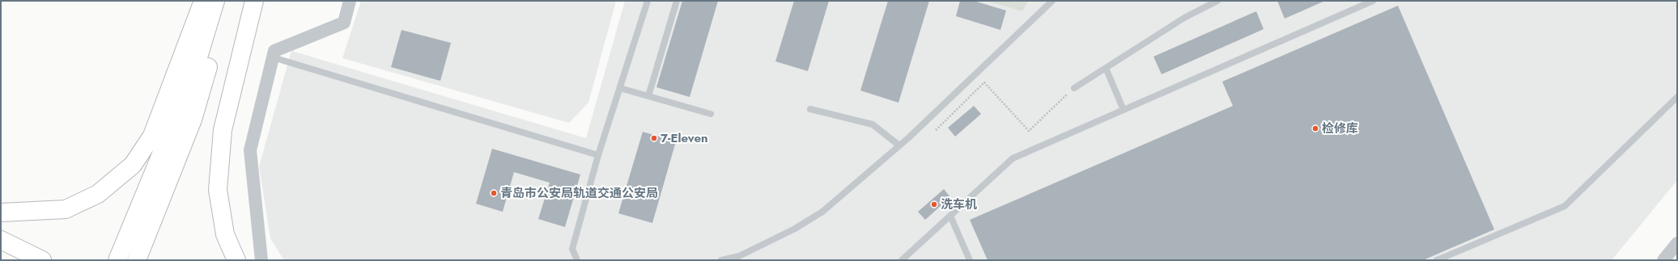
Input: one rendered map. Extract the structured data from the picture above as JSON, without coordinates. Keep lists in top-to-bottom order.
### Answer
{
  "places": [
    "检修库",
    "7-Eleven",
    "青岛市公安局轨道交通公安局",
    "洗车机"
  ]
}
